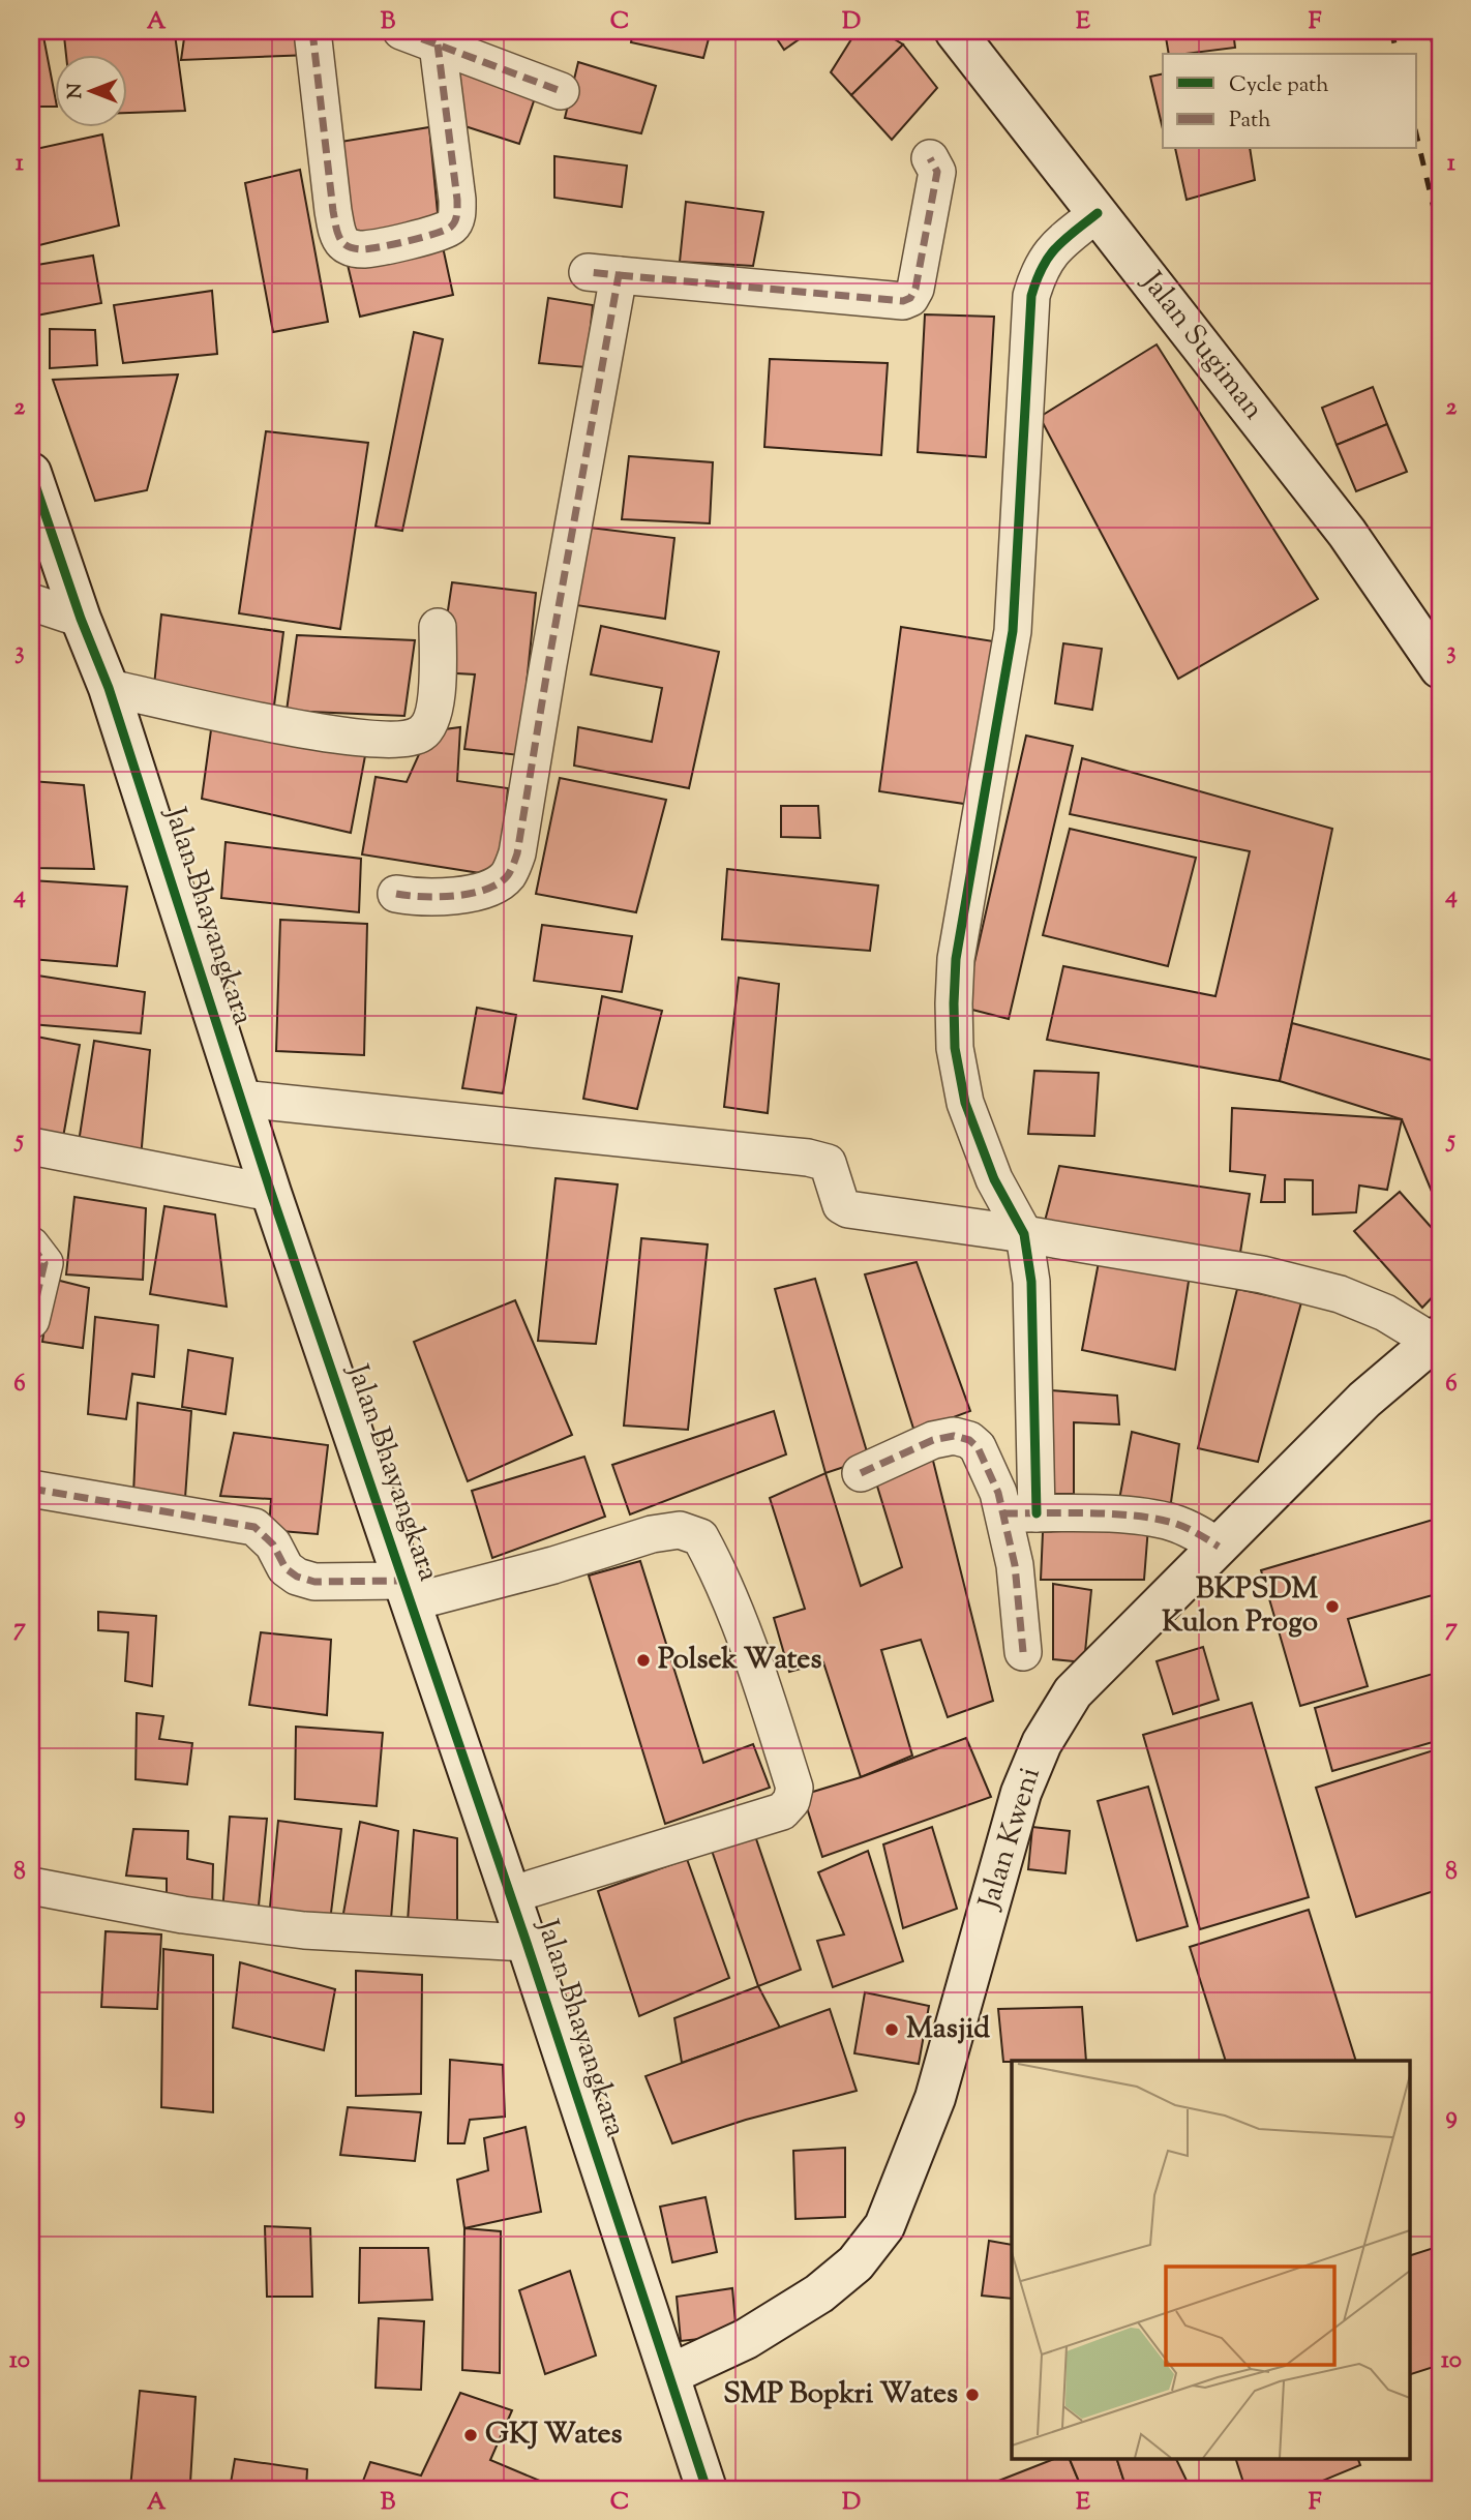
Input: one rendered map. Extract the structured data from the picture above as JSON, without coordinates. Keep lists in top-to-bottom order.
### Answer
{
  "streets": {
    "street": ["Jalan Sugiman", "Jalan Bhayangkara", "Jalan Kweni"]
  },
  "crossings": [
    ["Jalan Bhayangkara", "Jalan Kweni"]
  ],
  "places": [
    "BKPSDM Kulon Progo",
    "Polsek Wates",
    "Masjid",
    "SMP Bopkri Wates",
    "GKJ Wates"
  ],
  "legend": ["Cycle path", "Path"],
  "north": "left",
  "grid": {
    "columns": [
      "A",
      "B",
      "C",
      "D",
      "E",
      "F"
    ],
    "rows": [
      "1",
      "2",
      "3",
      "4",
      "5",
      "6",
      "7",
      "8",
      "9",
      "10"
    ]
  }
}
